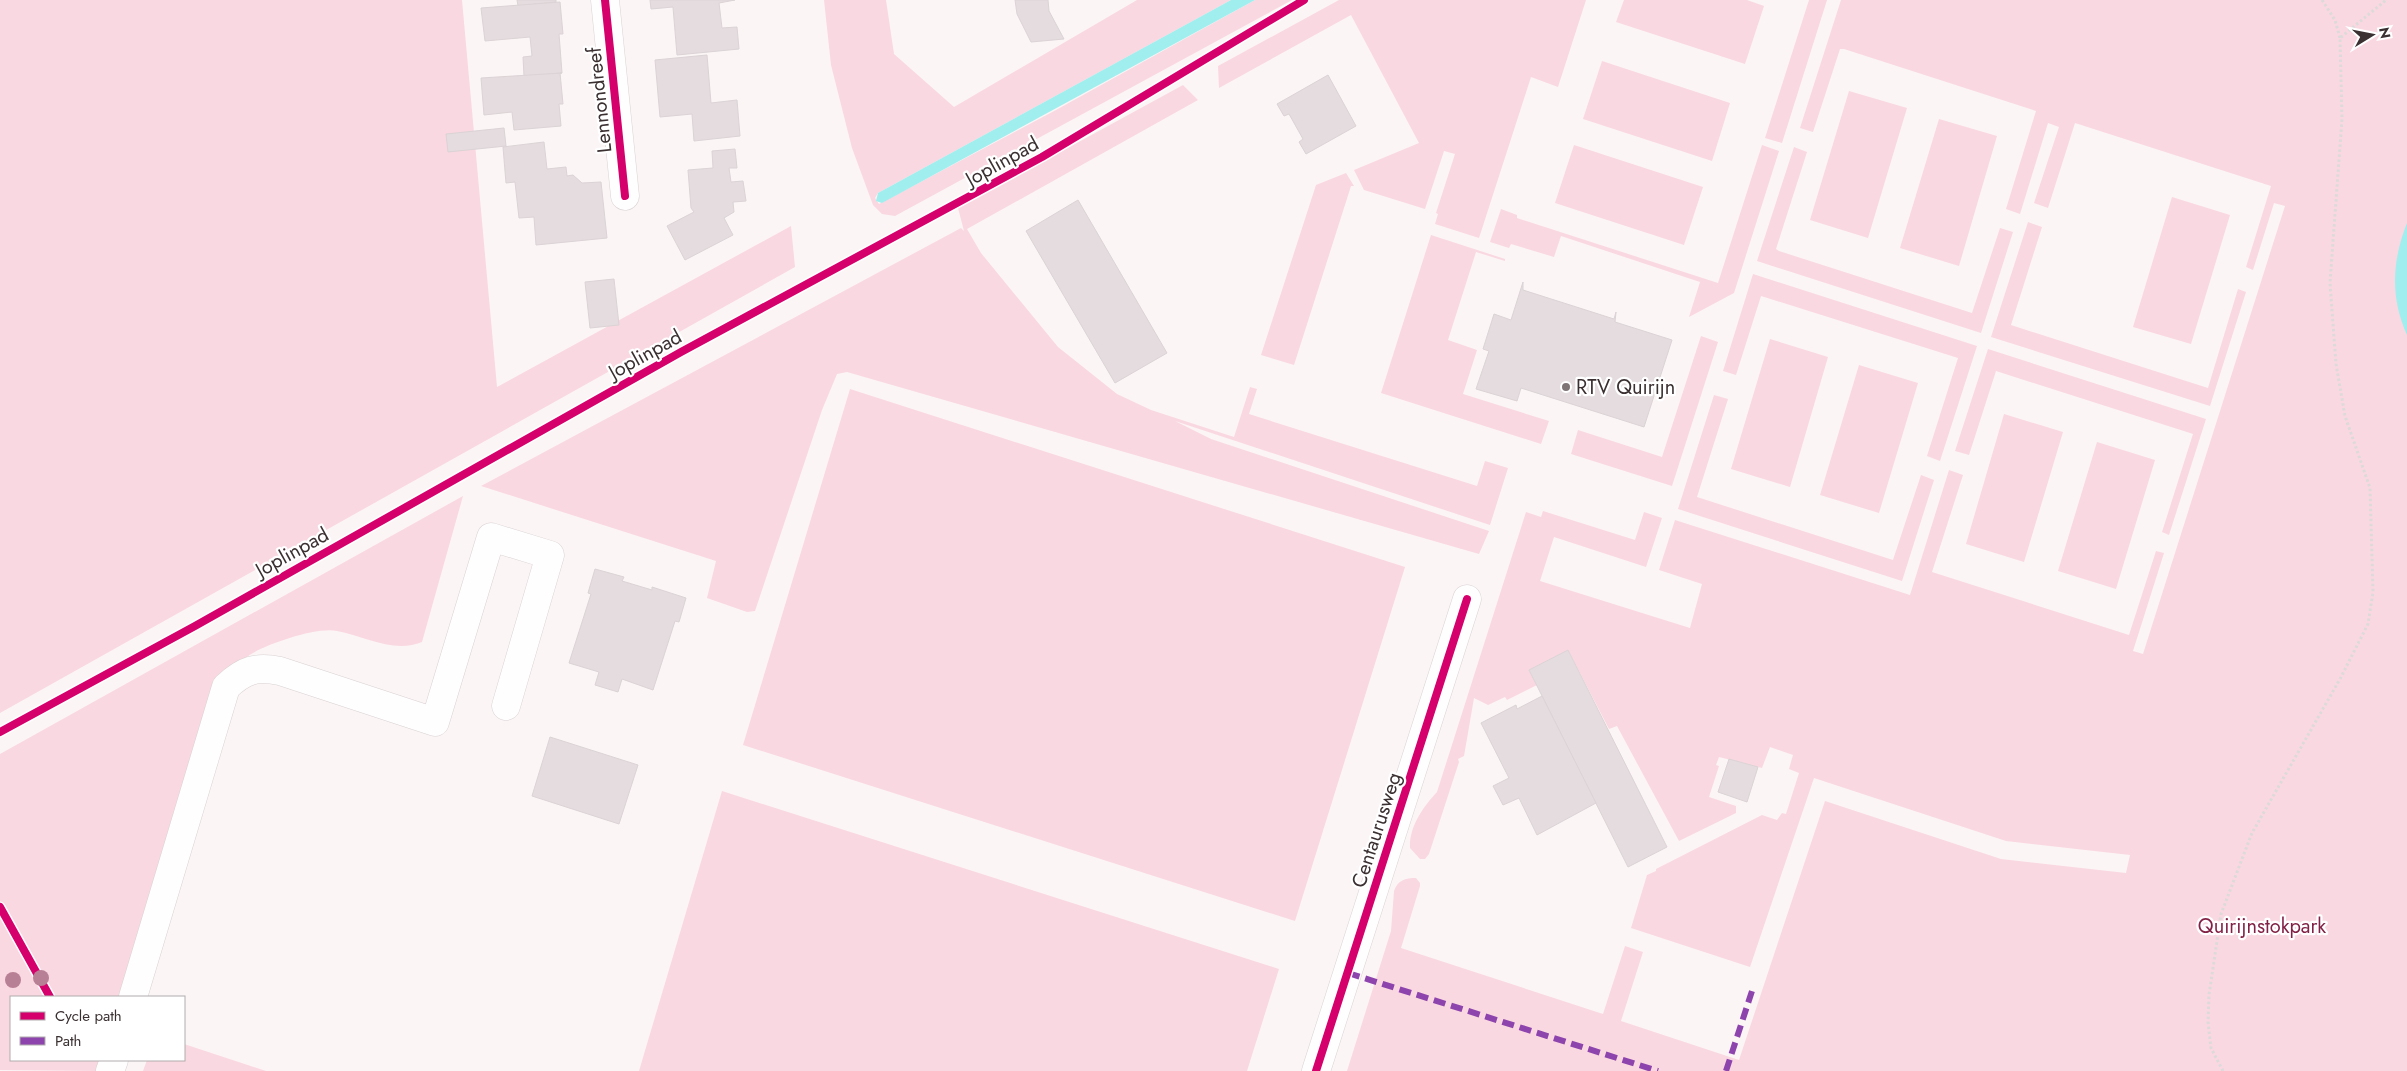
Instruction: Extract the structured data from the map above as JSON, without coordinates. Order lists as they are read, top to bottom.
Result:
{
  "streets": {
    "street": ["Lennondreef", "Centaurusweg"],
    "cycle path": ["Joplinpad"]
  },
  "parks": ["Quirijnstokpark"],
  "places": ["RTV Quirijn"],
  "legend": ["Cycle path", "Path"],
  "north": "right"
}
